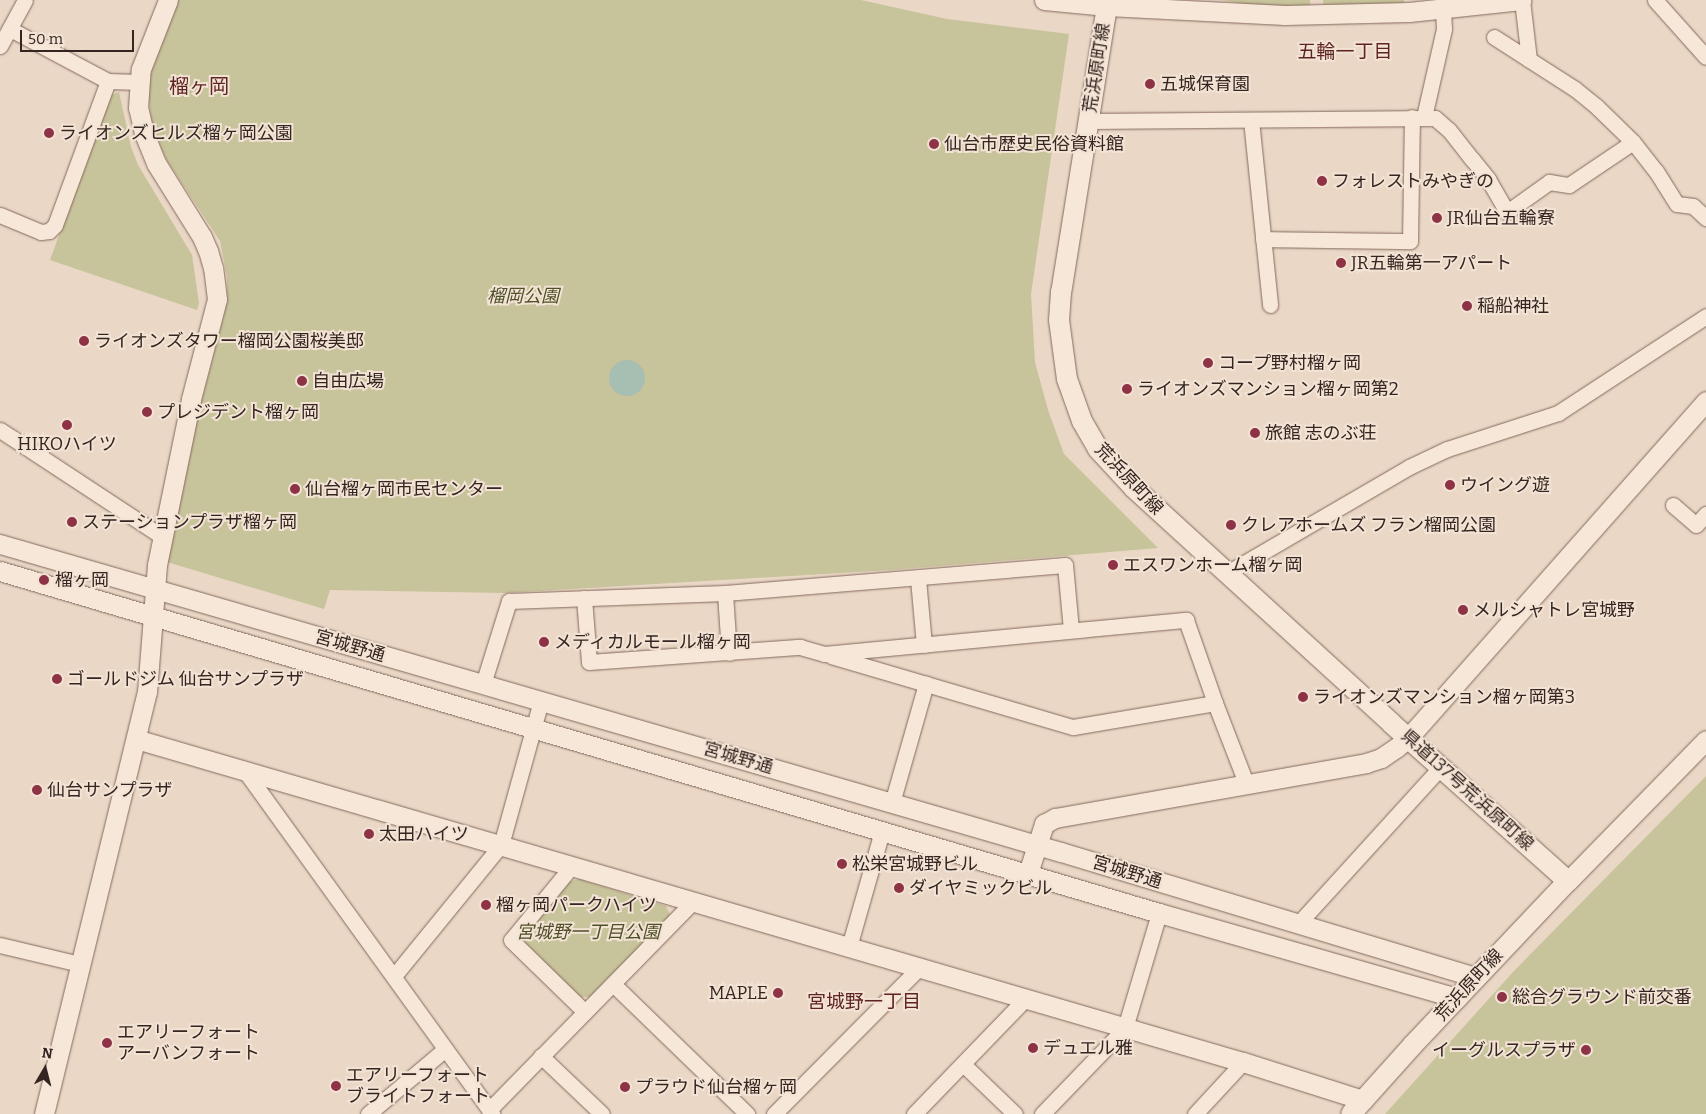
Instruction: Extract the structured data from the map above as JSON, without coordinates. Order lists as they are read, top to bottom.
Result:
{
  "streets": {
    "main road": ["荒浜原町線", "県道137号荒浜原町線"],
    "street": ["宮城野通"]
  },
  "crossings": [
    ["荒浜原町線", "宮城野通"],
    ["荒浜原町線", "県道137号荒浜原町線"]
  ],
  "districts": ["五輪一丁目", "榴ヶ岡", "宮城野一丁目"],
  "parks": ["榴岡公園", "宮城野一丁目公園"],
  "places": [
    "五城保育園",
    "ライオンズヒルズ榴ヶ岡公園",
    "仙台市歴史民俗資料館",
    "フォレストみやぎの",
    "JR仙台五輪寮",
    "JR五輪第一アパート",
    "稲船神社",
    "ライオンズタワー榴岡公園桜美邸",
    "コープ野村榴ヶ岡",
    "自由広場",
    "ライオンズマンション榴ヶ岡第2",
    "プレジデント榴ヶ岡",
    "HIKOハイツ",
    "旅館 志のぶ荘",
    "ウイング遊",
    "仙台榴ヶ岡市民センター",
    "ステーションプラザ榴ヶ岡",
    "クレアホームズ フラン榴岡公園",
    "エスワンホーム榴ヶ岡",
    "榴ヶ岡",
    "メルシャトレ宮城野",
    "メディカルモール榴ヶ岡",
    "ゴールドジム 仙台サンプラザ",
    "ライオンズマンション榴ヶ岡第3",
    "仙台サンプラザ",
    "太田ハイツ",
    "松栄宮城野ビル",
    "ダイヤミックビル",
    "榴ヶ岡パークハイツ",
    "MAPLE",
    "総合グラウンド前交番",
    "エアリーフォート アーバンフォート",
    "デュエル雅",
    "イーグルスプラザ",
    "エアリーフォート ブライトフォート",
    "プラウド仙台榴ヶ岡"
  ],
  "scale_bar": "50 m",
  "north": "top"
}
